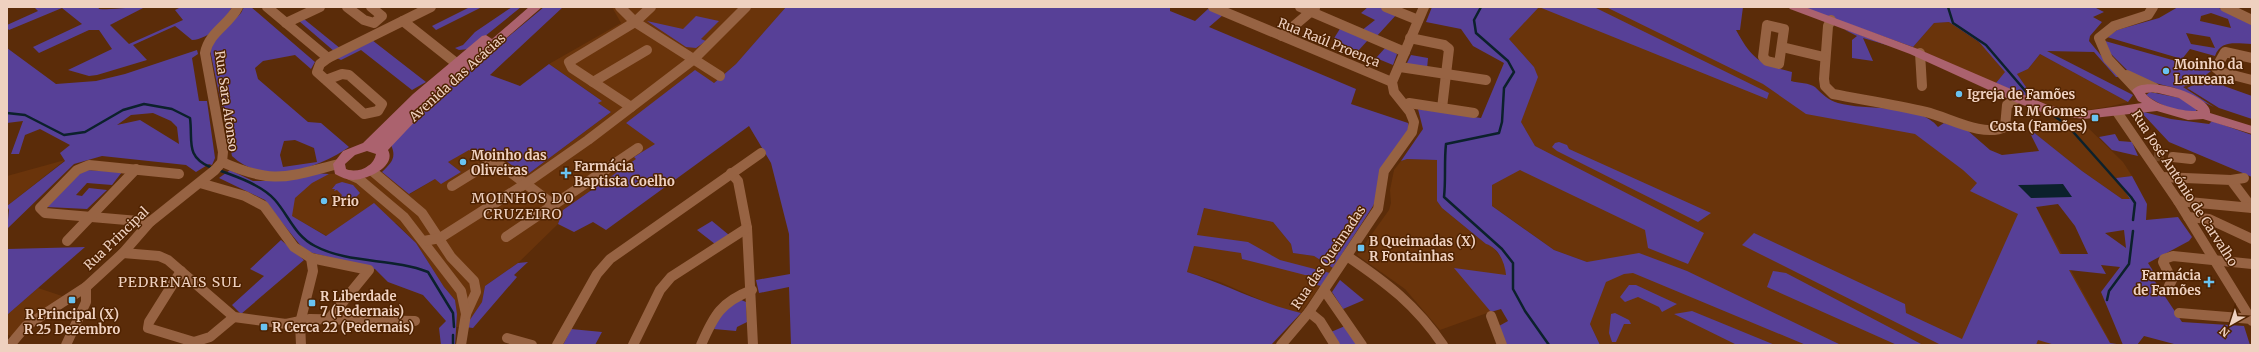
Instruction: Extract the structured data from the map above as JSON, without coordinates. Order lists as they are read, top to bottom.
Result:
{
  "streets": {
    "main road": ["Avenida das Acácias"],
    "street": [
      "Rua Raúl Proença",
      "Rua Sara Afonso",
      "Rua José António de Carvalho",
      "Rua Principal",
      "Rua das Queimadas"
    ]
  },
  "crossings": [
    ["Rua Raúl Proença", "Rua das Queimadas"],
    ["Avenida das Acácias", "Rua Sara Afonso"],
    ["Rua Sara Afonso", "Rua Principal"]
  ],
  "districts": ["MOINHOS DO CRUZEIRO", "PEDRENAIS SUL"],
  "places": {
    "other": [
      "Moinho da Laureana",
      "Igreja de Famões",
      "Moinho das Oliveiras",
      "Prio"
    ],
    "transit": [
      "R M Gomes Costa (Famões)",
      "B Queimadas (X) R Fontainhas",
      "R Principal (X) R 25 Dezembro",
      "R Liberdade 7 (Pedernais)",
      "R Cerca 22 (Pedernais)"
    ],
    "health": ["Farmácia Baptista Coelho", "Farmácia de Famões"]
  },
  "north": "bottom left"
}
